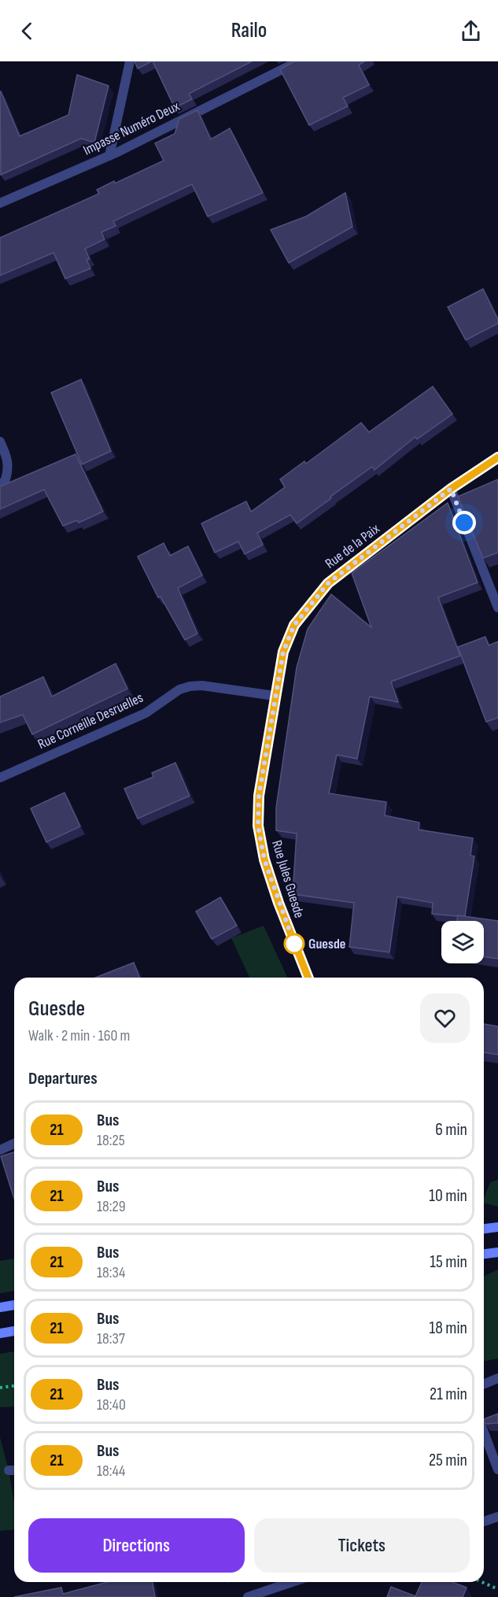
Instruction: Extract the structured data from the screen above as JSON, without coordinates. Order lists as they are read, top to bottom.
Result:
{
  "streets": {
    "street": [
      "Impasse Numéro Deux",
      "Rue de la Paix",
      "Rue Corneille Desruelles",
      "Rue Jules Guesde"
    ]
  },
  "crossings": [
    ["Rue de la Paix", "Rue Corneille Desruelles"],
    ["Rue de la Paix", "Rue Jules Guesde"],
    ["Rue Corneille Desruelles", "Rue Jules Guesde"]
  ],
  "places": ["Guesde"],
  "lines": ["bus line 21"],
  "page": {
    "header": "Railo",
    "heading": [
      ["Guesde", "Walk · 2 min · 160 m"],
      "Departures"
    ],
    "list": [
      {
        "mark": "21",
        "name": "Bus",
        "note": "18:25",
        "value": "6 min"
      },
      {
        "mark": "21",
        "name": "Bus",
        "note": "18:29",
        "value": "10 min"
      },
      {
        "mark": "21",
        "name": "Bus",
        "note": "18:34",
        "value": "15 min"
      },
      {
        "mark": "21",
        "name": "Bus",
        "note": "18:37",
        "value": "18 min"
      },
      {
        "mark": "21",
        "name": "Bus",
        "note": "18:40",
        "value": "21 min"
      },
      {
        "mark": "21",
        "name": "Bus",
        "note": "18:44",
        "value": "25 min"
      }
    ],
    "buttons": ["Directions", "Tickets"]
  }
}
